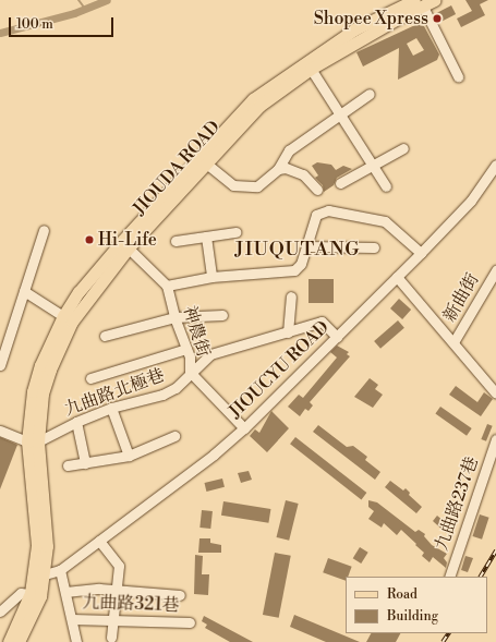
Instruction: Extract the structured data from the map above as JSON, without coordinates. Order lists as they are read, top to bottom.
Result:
{
  "streets": {
    "main road": ["JIOUDA ROAD"],
    "street": [
      "新曲街",
      "神農街",
      "JIOUCYU ROAD",
      "九曲路北極巷",
      "九曲路237巷",
      "九曲路321巷"
    ]
  },
  "crossings": [
    ["JIOUDA ROAD", "JIOUCYU ROAD"],
    ["JIOUDA ROAD", "九曲路北極巷"],
    ["神農街", "JIOUCYU ROAD"],
    ["神農街", "九曲路北極巷"],
    ["JIOUCYU ROAD", "九曲路北極巷"]
  ],
  "districts": ["JIUQUTANG"],
  "places": ["Shopee Xpress", "Hi-Life"],
  "legend": ["Road", "Building"],
  "scale_bar": "100 m"
}
